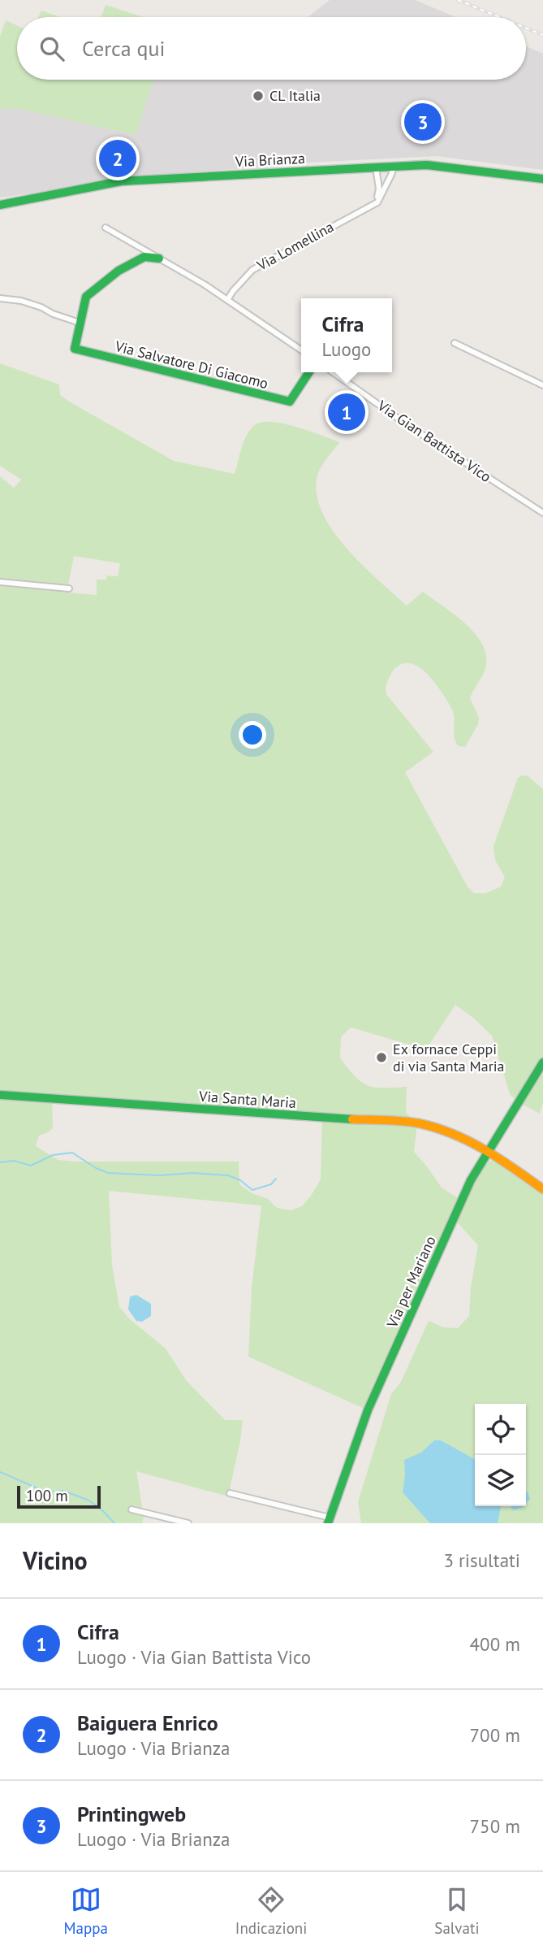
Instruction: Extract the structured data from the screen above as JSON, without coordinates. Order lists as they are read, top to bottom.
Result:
{
  "streets": {
    "street": [
      "Via Brianza",
      "Via Lomellina",
      "Via Salvatore Di Giacomo",
      "Via Gian Battista Vico",
      "Via Santa Maria",
      "Via per Mariano"
    ]
  },
  "crossings": [
    ["Via Santa Maria", "Via per Mariano"]
  ],
  "places": ["CL Italia", "Ex fornace Ceppi di via Santa Maria"],
  "scale_bar": "100 m",
  "page": {
    "search": "Cerca qui",
    "pins": ["3", "2", "1"],
    "popup": ["Cifra", "Luogo"],
    "scale": "100 m",
    "heading": ["Vicino", "3 risultati"],
    "list": [
      {
        "mark": "1",
        "name": "Cifra",
        "note": "Luogo · Via Gian Battista Vico",
        "value": "400 m"
      },
      {
        "mark": "2",
        "name": "Baiguera Enrico",
        "note": "Luogo · Via Brianza",
        "value": "700 m"
      },
      {
        "mark": "3",
        "name": "Printingweb",
        "note": "Luogo · Via Brianza",
        "value": "750 m"
      }
    ],
    "nav": ["Mappa", "Indicazioni", "Salvati"]
  }
}
